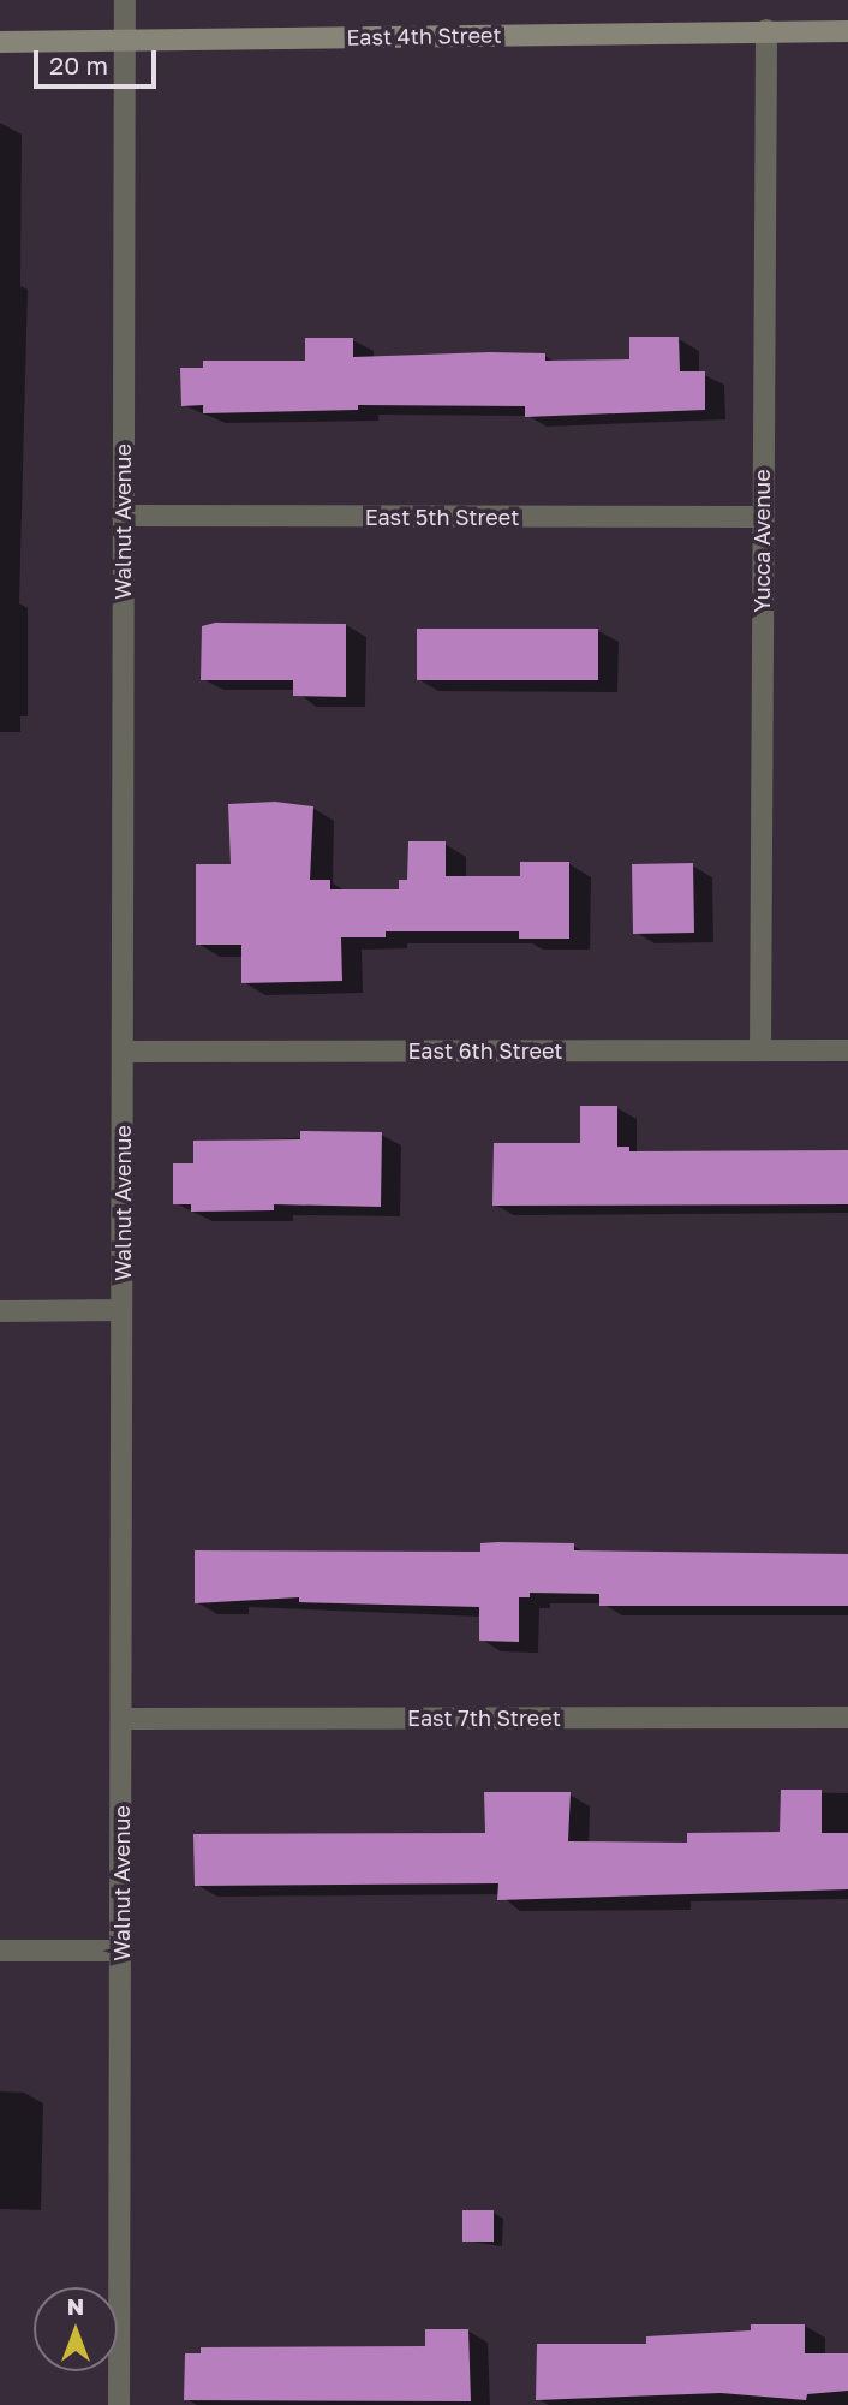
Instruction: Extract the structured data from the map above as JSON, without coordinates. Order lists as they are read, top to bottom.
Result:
{
  "streets": {
    "street": [
      "East 4th Street",
      "East 5th Street",
      "Walnut Avenue",
      "Yucca Avenue",
      "East 6th Street",
      "East 7th Street"
    ]
  },
  "crossings": [
    ["East 4th Street", "Walnut Avenue"],
    ["East 4th Street", "Yucca Avenue"],
    ["East 5th Street", "Walnut Avenue"],
    ["East 5th Street", "Yucca Avenue"],
    ["Walnut Avenue", "East 6th Street"],
    ["Walnut Avenue", "East 7th Street"],
    ["Yucca Avenue", "East 6th Street"]
  ],
  "scale_bar": "20 m",
  "north": "top"
}
